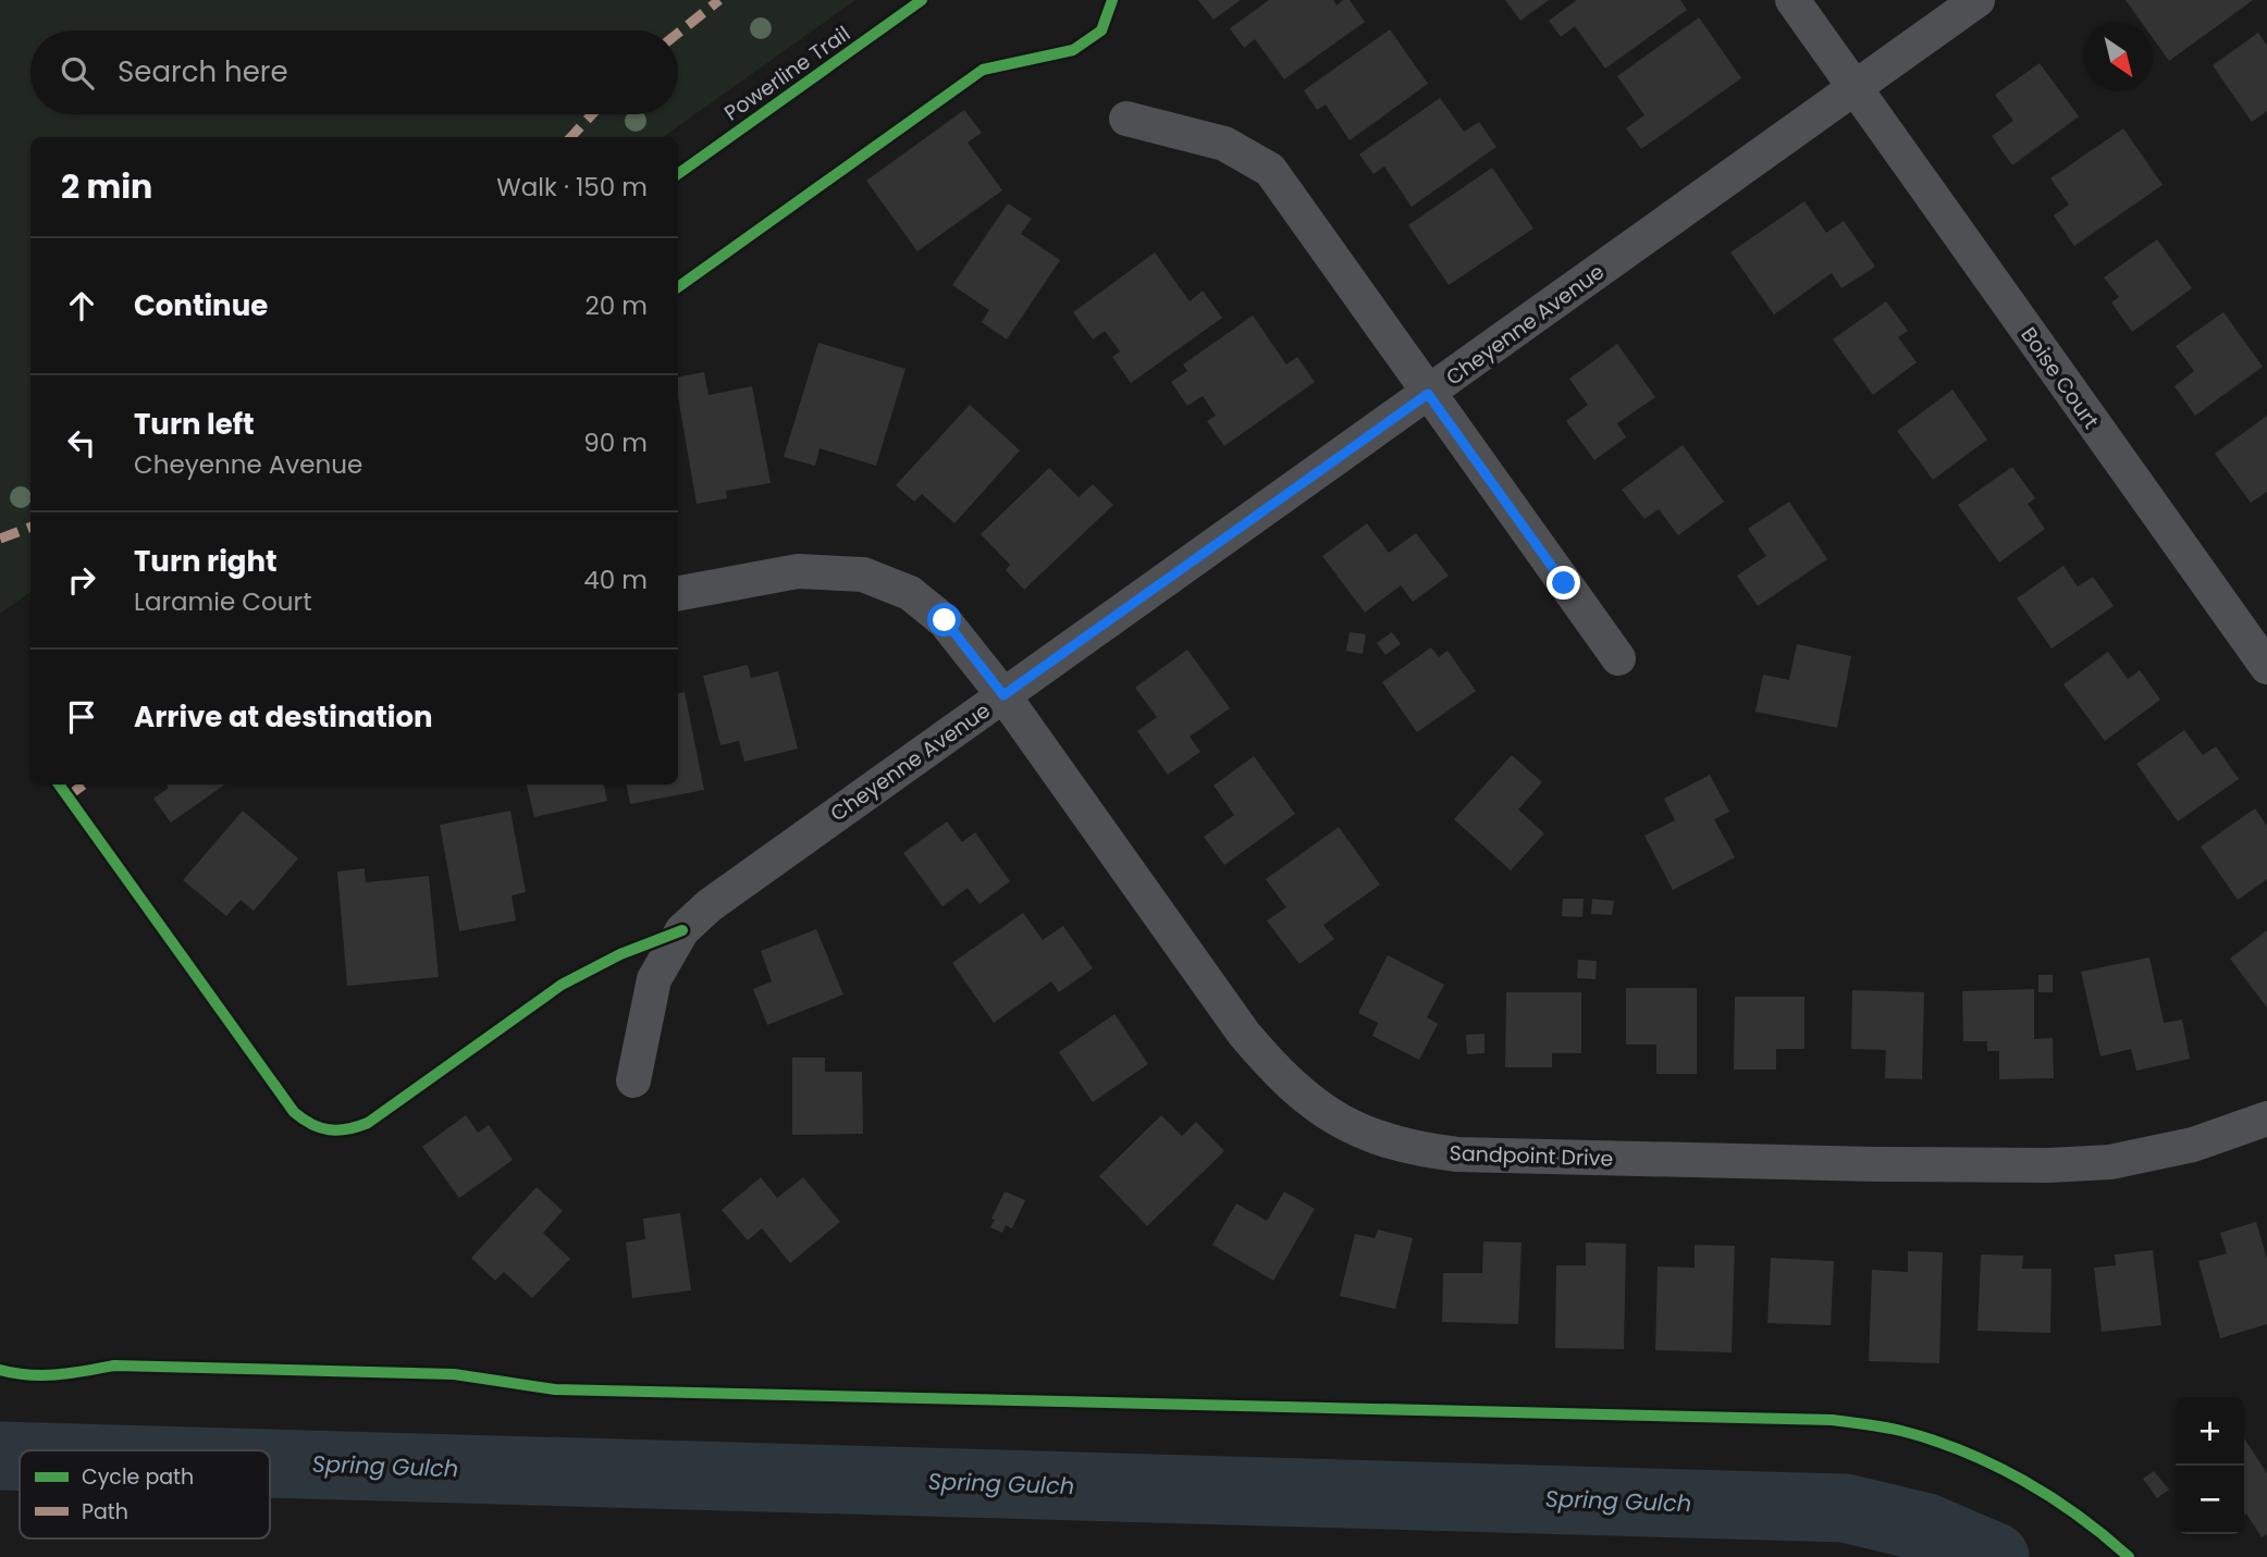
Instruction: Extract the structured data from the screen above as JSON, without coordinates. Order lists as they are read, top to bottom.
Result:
{
  "streets": {
    "street": ["Cheyenne Avenue", "Boise Court", "Sandpoint Drive"],
    "cycle path": ["Powerline Trail"]
  },
  "crossings": [
    ["Cheyenne Avenue", "Boise Court"],
    ["Cheyenne Avenue", "Sandpoint Drive"]
  ],
  "water": ["Spring Gulch"],
  "legend": ["Cycle path", "Path"],
  "north": "bottom right",
  "page": {
    "search": "Search here",
    "heading": ["2 min", "Walk · 150 m"],
    "list": [
      ["Continue", "20 m"],
      ["Turn left", "Cheyenne Avenue", "90 m"],
      ["Turn right", "Laramie Court", "40 m"],
      "Arrive at destination"
    ],
    "map_buttons": ["+", "−"]
  }
}
